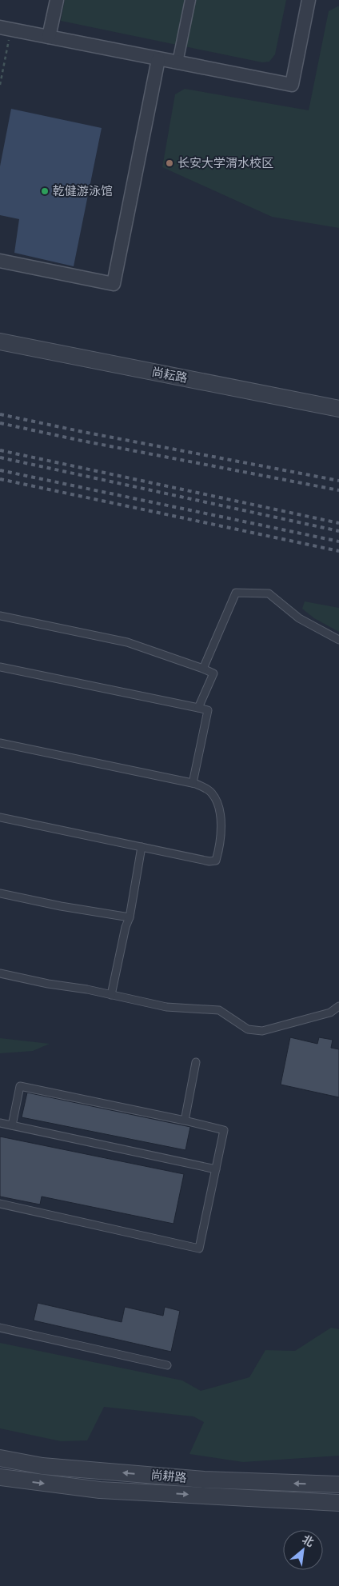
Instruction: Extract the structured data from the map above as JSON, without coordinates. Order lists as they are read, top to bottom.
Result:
{
  "streets": {
    "street": ["尚耘路", "尚耕路"]
  },
  "places": ["长安大学渭水校区", "乾健游泳馆"],
  "north": "top right"
}
